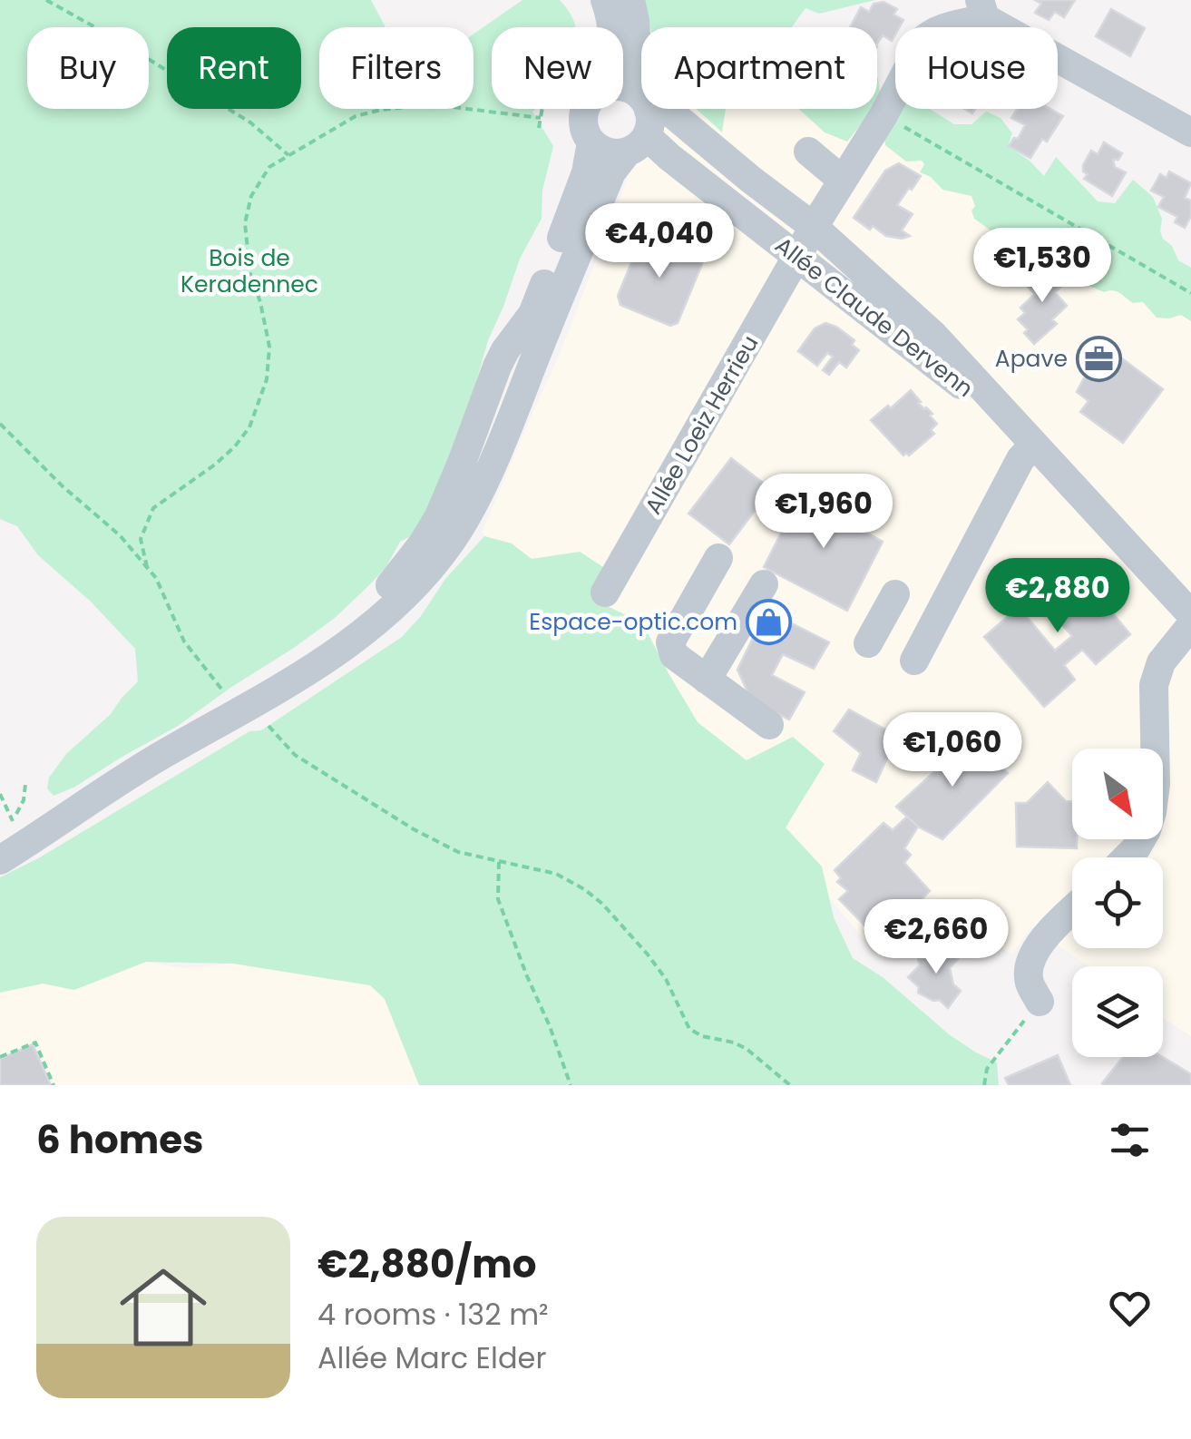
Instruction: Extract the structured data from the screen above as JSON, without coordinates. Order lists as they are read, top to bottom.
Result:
{
  "streets": {
    "street": ["Allée Claude Dervenn", "Allée Loeiz Herrieu"]
  },
  "crossings": [
    ["Allée Claude Dervenn", "Allée Loeiz Herrieu"]
  ],
  "parks": ["Bois de Keradennec"],
  "places": {
    "office": ["Apave"],
    "shop": ["Espace-optic.com"]
  },
  "north": "bottom right",
  "page": {
    "chip": [
      "Buy",
      "Rent",
      "Filters",
      "New",
      "Apartment",
      "House"
    ],
    "price": [
      "€4,040",
      "€1,530",
      "€1,960",
      "€2,880",
      "€1,060",
      "€2,660"
    ],
    "heading": "6 homes",
    "list": [
      {
        "name": "€2,880/mo",
        "note": "4 rooms · 132 m² · Allée Marc Elder"
      }
    ]
  }
}
